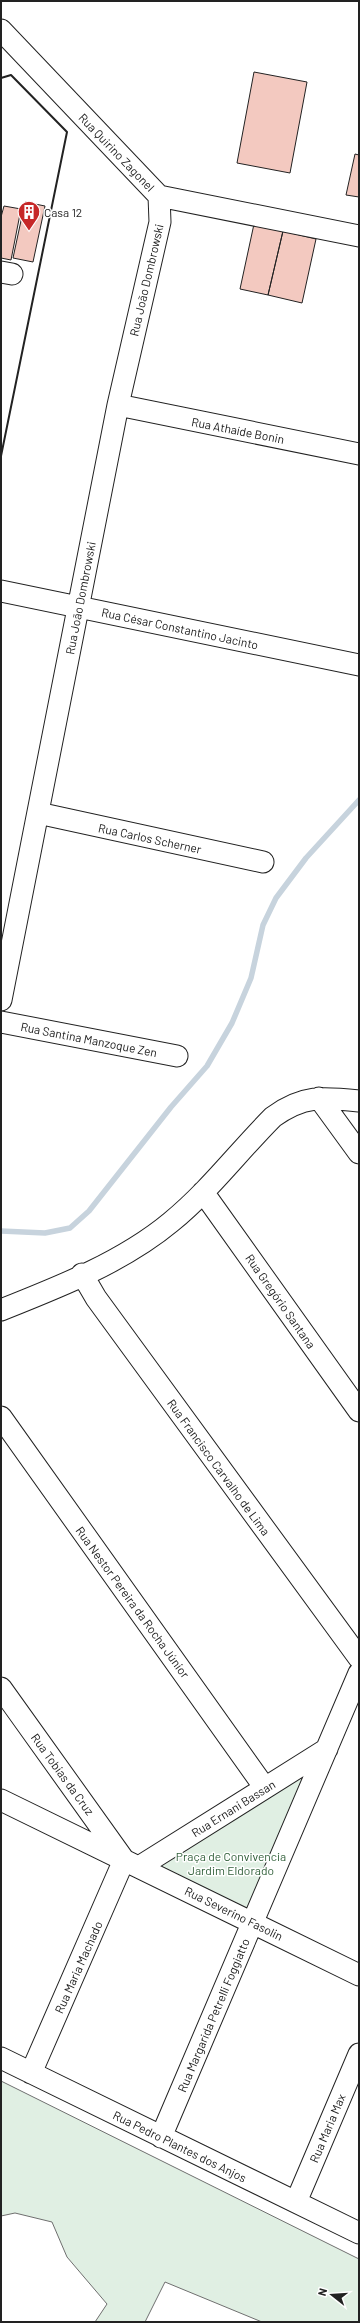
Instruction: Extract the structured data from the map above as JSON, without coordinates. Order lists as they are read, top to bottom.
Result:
{
  "streets": {
    "street": [
      "Rua Quirino Zagonel",
      "Rua João Dombrowski",
      "Rua Athaíde Bonin",
      "Rua César Constantino Jacinto",
      "Rua Carlos Scherner",
      "Rua Santina Manzoque Zen",
      "Rua Gregório Santana",
      "Rua Francisco Carvalho de Lima",
      "Rua Nestor Pereira da Rocha Júnior",
      "Rua Tobias da Cruz",
      "Rua Ernani Bassan",
      "Rua Severino Fasolin",
      "Rua Maria Machado",
      "Rua Margarida Petrelli Foggiatto",
      "Rua Maria Max",
      "Rua Pedro Plantes dos Anjos"
    ]
  },
  "crossings": [
    ["Rua Quirino Zagonel", "Rua João Dombrowski"],
    ["Rua João Dombrowski", "Rua Athaíde Bonin"],
    ["Rua João Dombrowski", "Rua César Constantino Jacinto"],
    ["Rua João Dombrowski", "Rua Carlos Scherner"],
    ["Rua Nestor Pereira da Rocha Júnior", "Rua Ernani Bassan"],
    ["Rua Tobias da Cruz", "Rua Ernani Bassan"],
    ["Rua Tobias da Cruz", "Rua Severino Fasolin"],
    ["Rua Tobias da Cruz", "Rua Maria Machado"],
    ["Rua Ernani Bassan", "Rua Severino Fasolin"],
    ["Rua Ernani Bassan", "Rua Maria Machado"],
    ["Rua Ernani Bassan", "Rua Margarida Petrelli Foggiatto"],
    ["Rua Severino Fasolin", "Rua Maria Machado"],
    ["Rua Severino Fasolin", "Rua Margarida Petrelli Foggiatto"],
    ["Rua Maria Machado", "Rua Pedro Plantes dos Anjos"],
    ["Rua Margarida Petrelli Foggiatto", "Rua Pedro Plantes dos Anjos"],
    ["Rua Maria Max", "Rua Pedro Plantes dos Anjos"]
  ],
  "parks": ["Praça de Convivencia Jardim Eldorado"],
  "places": {
    "building": ["Casa 12"]
  },
  "north": "left"
}
